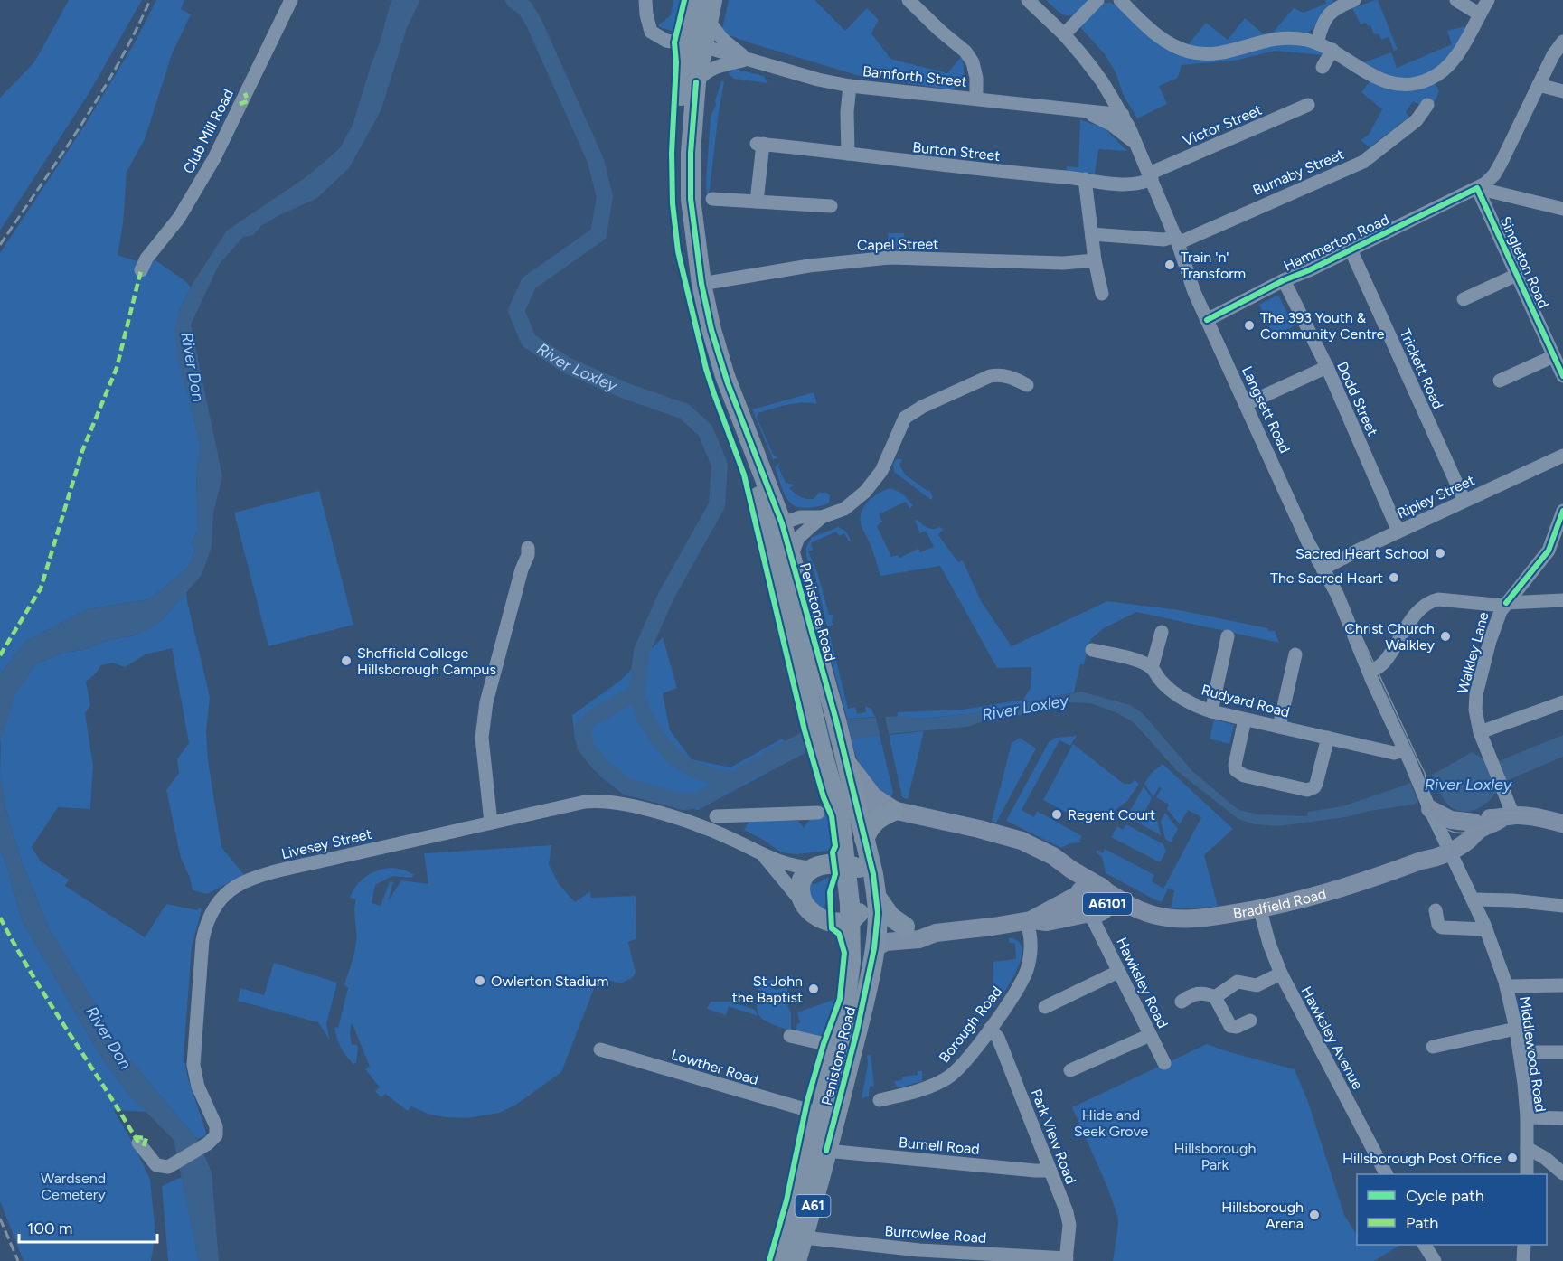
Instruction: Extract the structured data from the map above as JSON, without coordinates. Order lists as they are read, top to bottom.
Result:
{
  "streets": {
    "highway": ["Penistone Road", "A61"],
    "main road": ["Bradfield Road", "A6101"],
    "street": [
      "Bamforth Street",
      "Victor Street",
      "Club Mill Road",
      "Burton Street",
      "Burnaby Street",
      "Hammerton Road",
      "Capel Street",
      "Singleton Road",
      "Trickett Road",
      "Dodd Street",
      "Langsett Road",
      "Ripley Street",
      "Walkley Lane",
      "Rudyard Road",
      "Livesey Street",
      "Hawksley Road",
      "Borough Road",
      "Hawksley Avenue",
      "Middlewood Road",
      "Lowther Road",
      "Park View Road",
      "Burnell Road",
      "Burrowlee Road"
    ]
  },
  "crossings": [
    ["Bamforth Street", "Langsett Road"],
    ["Bamforth Street", "Penistone Road"],
    ["Victor Street", "Burton Street"],
    ["Victor Street", "Langsett Road"],
    ["Burton Street", "Langsett Road"],
    ["Burnaby Street", "Langsett Road"],
    ["Hammerton Road", "Singleton Road"],
    ["Hammerton Road", "Trickett Road"],
    ["Hammerton Road", "Dodd Street"],
    ["Hammerton Road", "Langsett Road"],
    ["Capel Street", "Penistone Road"],
    ["Trickett Road", "Ripley Street"],
    ["Dodd Street", "Ripley Street"],
    ["Langsett Road", "Ripley Street"],
    ["Langsett Road", "Rudyard Road"],
    ["Penistone Road", "Bradfield Road"],
    ["Penistone Road", "A6101"],
    ["Penistone Road", "Lowther Road"],
    ["Penistone Road", "Burnell Road"],
    ["Penistone Road", "Burrowlee Road"],
    ["Walkley Lane", "Bradfield Road"],
    ["Bradfield Road", "A6101"],
    ["Bradfield Road", "Hawksley Road"],
    ["Bradfield Road", "Hawksley Avenue"],
    ["Bradfield Road", "Middlewood Road"],
    ["A6101", "Hawksley Road"],
    ["A6101", "Borough Road"],
    ["Borough Road", "Park View Road"],
    ["Park View Road", "Burnell Road"],
    ["Park View Road", "Burrowlee Road"]
  ],
  "water": ["River Loxley", "River Don"],
  "parks": ["Hide and Seek Grove", "Hillsborough Park", "Wardsend Cemetery"],
  "places": [
    "Train 'n' Transform",
    "The 393 Youth & Community Centre",
    "Sacred Heart School",
    "The Sacred Heart",
    "Christ Church Walkley",
    "Sheffield College Hillsborough Campus",
    "Regent Court",
    "Owlerton Stadium",
    "St John the Baptist",
    "Hillsborough Post Office",
    "Hillsborough Arena"
  ],
  "legend": ["Cycle path", "Path"],
  "scale_bar": "100 m"
}
